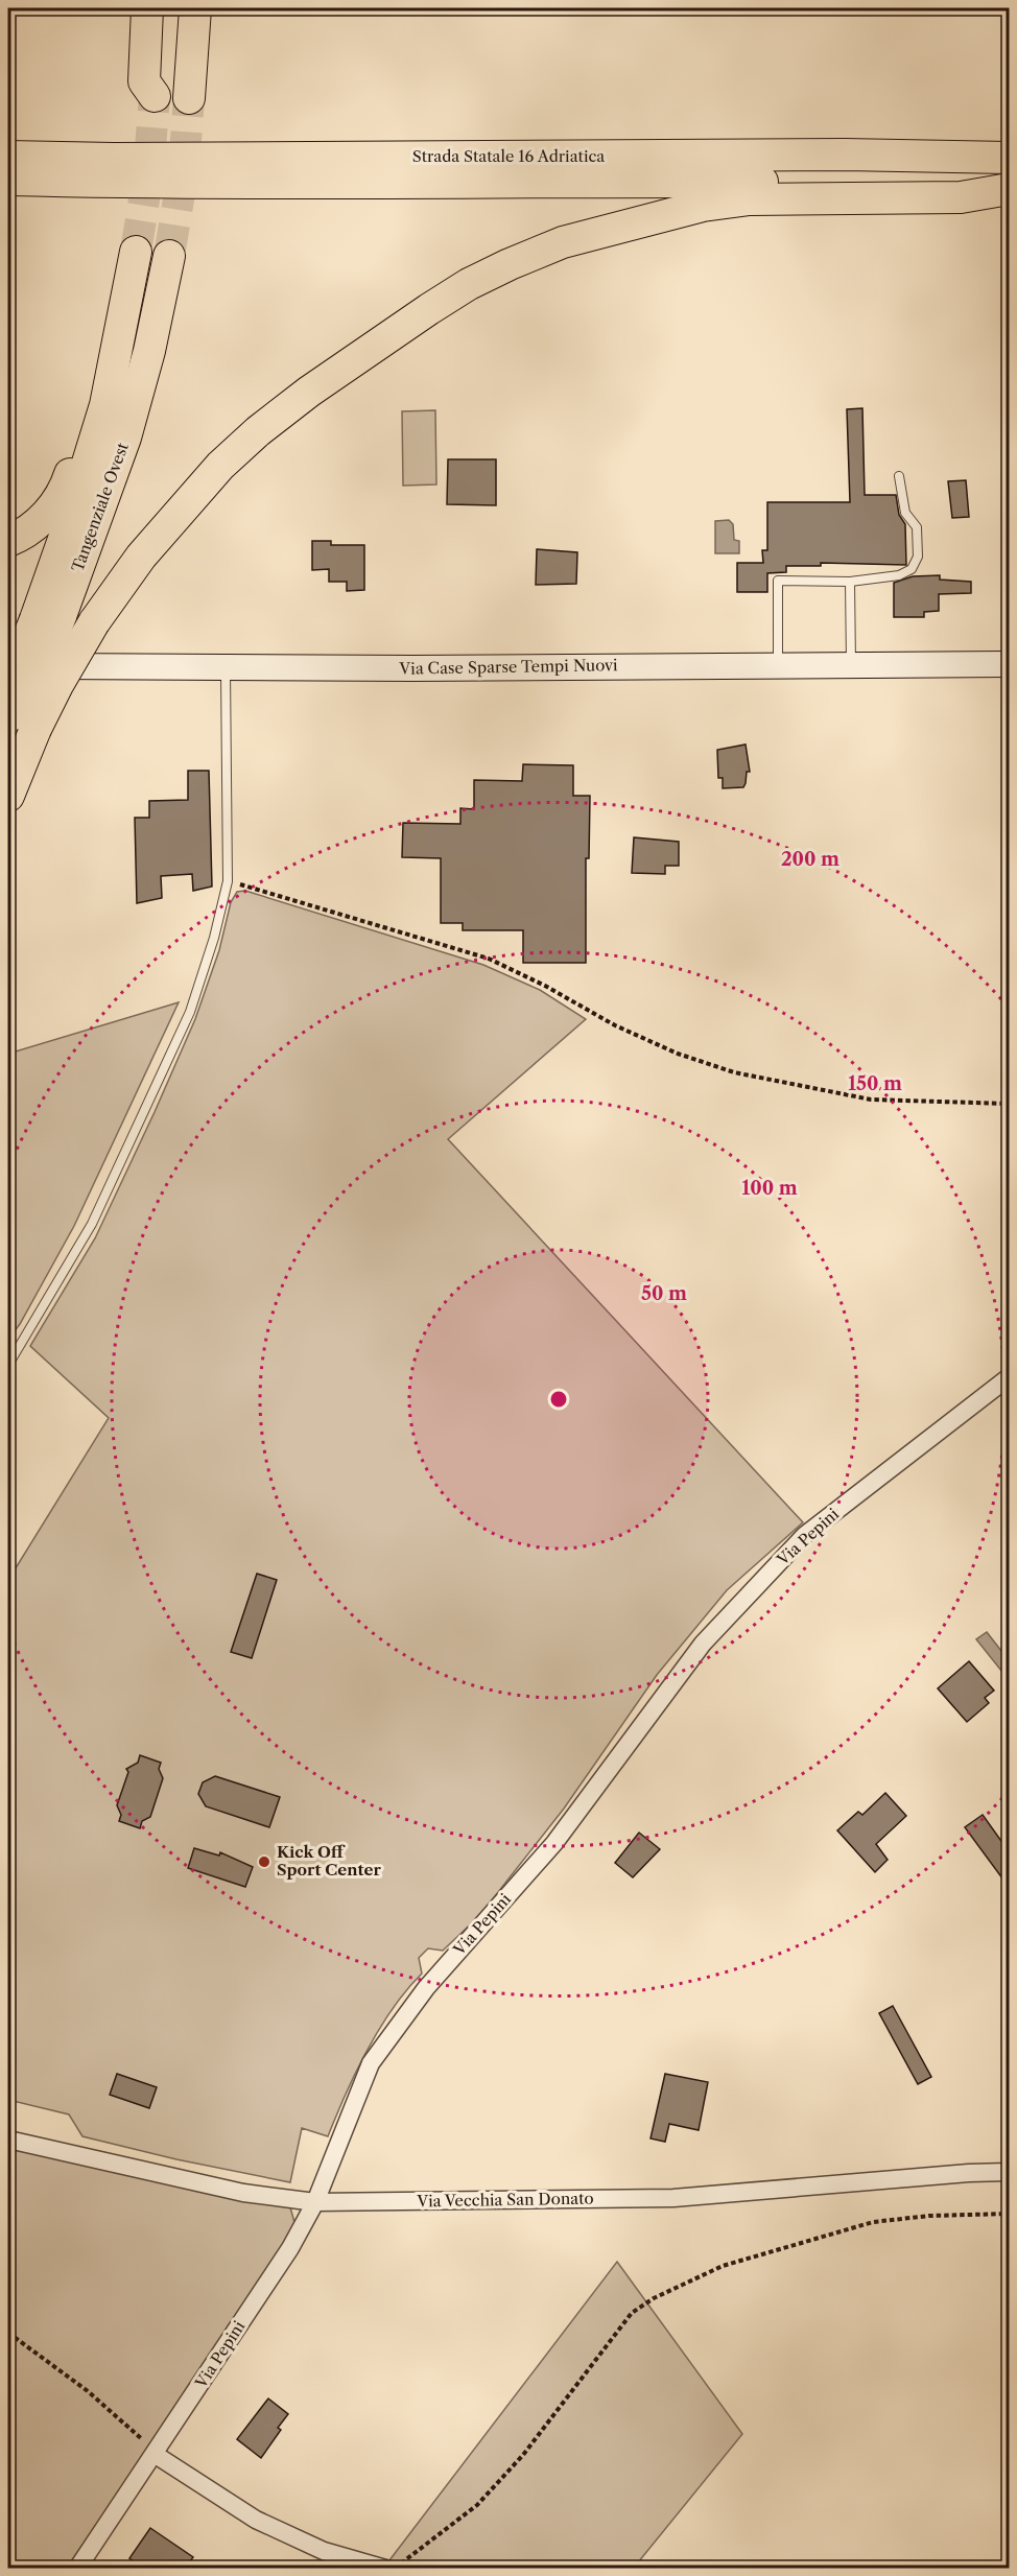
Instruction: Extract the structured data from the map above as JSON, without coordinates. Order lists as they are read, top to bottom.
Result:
{
  "streets": {
    "highway": ["Strada Statale 16 Adriatica", "Tangenziale Ovest"],
    "street": ["Via Case Sparse Tempi Nuovi", "Via Pepini", "Via Vecchia San Donato"]
  },
  "crossings": [
    ["Via Pepini", "Via Vecchia San Donato"]
  ],
  "places": ["Kick Off Sport Center"],
  "rings": [
    "200 m",
    "150 m",
    "100 m",
    "50 m"
  ]
}
